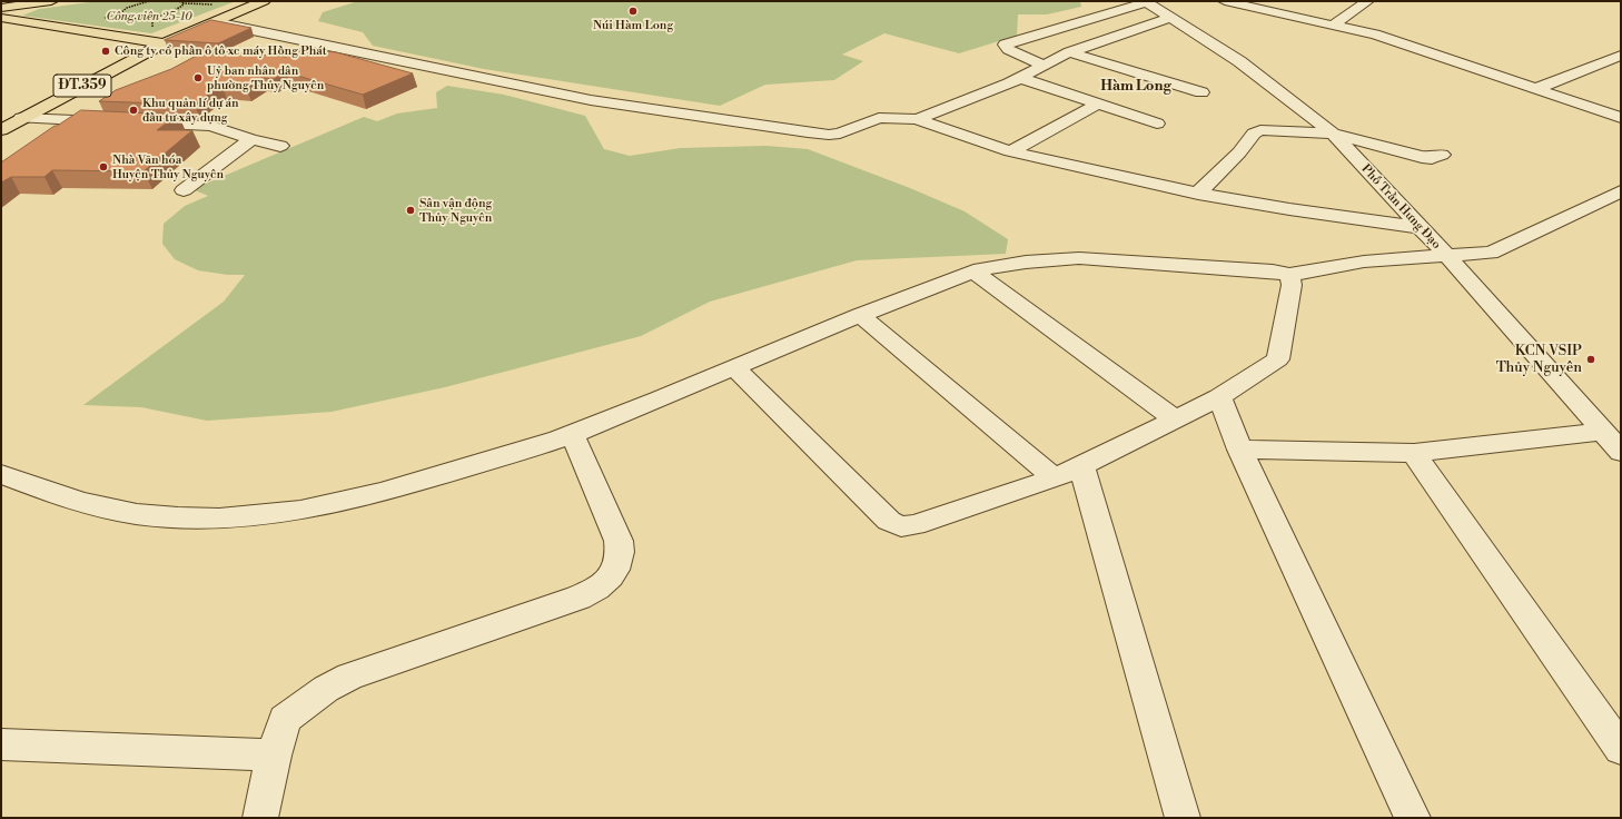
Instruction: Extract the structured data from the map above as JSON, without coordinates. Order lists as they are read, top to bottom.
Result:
{
  "streets": {
    "main road": ["ĐT.359"],
    "street": ["Phố Trần Hưng Đạo"]
  },
  "districts": ["Hàm Long"],
  "parks": ["Công viên 25-10"],
  "places": [
    "Núi Hàm Long",
    "Công ty cổ phần ô tô xe máy Hồng Phát",
    "Uỷ ban nhân dân phường Thủy Nguyên",
    "Khu quản lí dự án đầu tư xây dựng",
    "Nhà Văn hóa Huyện Thủy Nguyên",
    "Sân vận động Thủy Nguyên",
    "KCN VSIP Thủy Nguyên"
  ]
}
